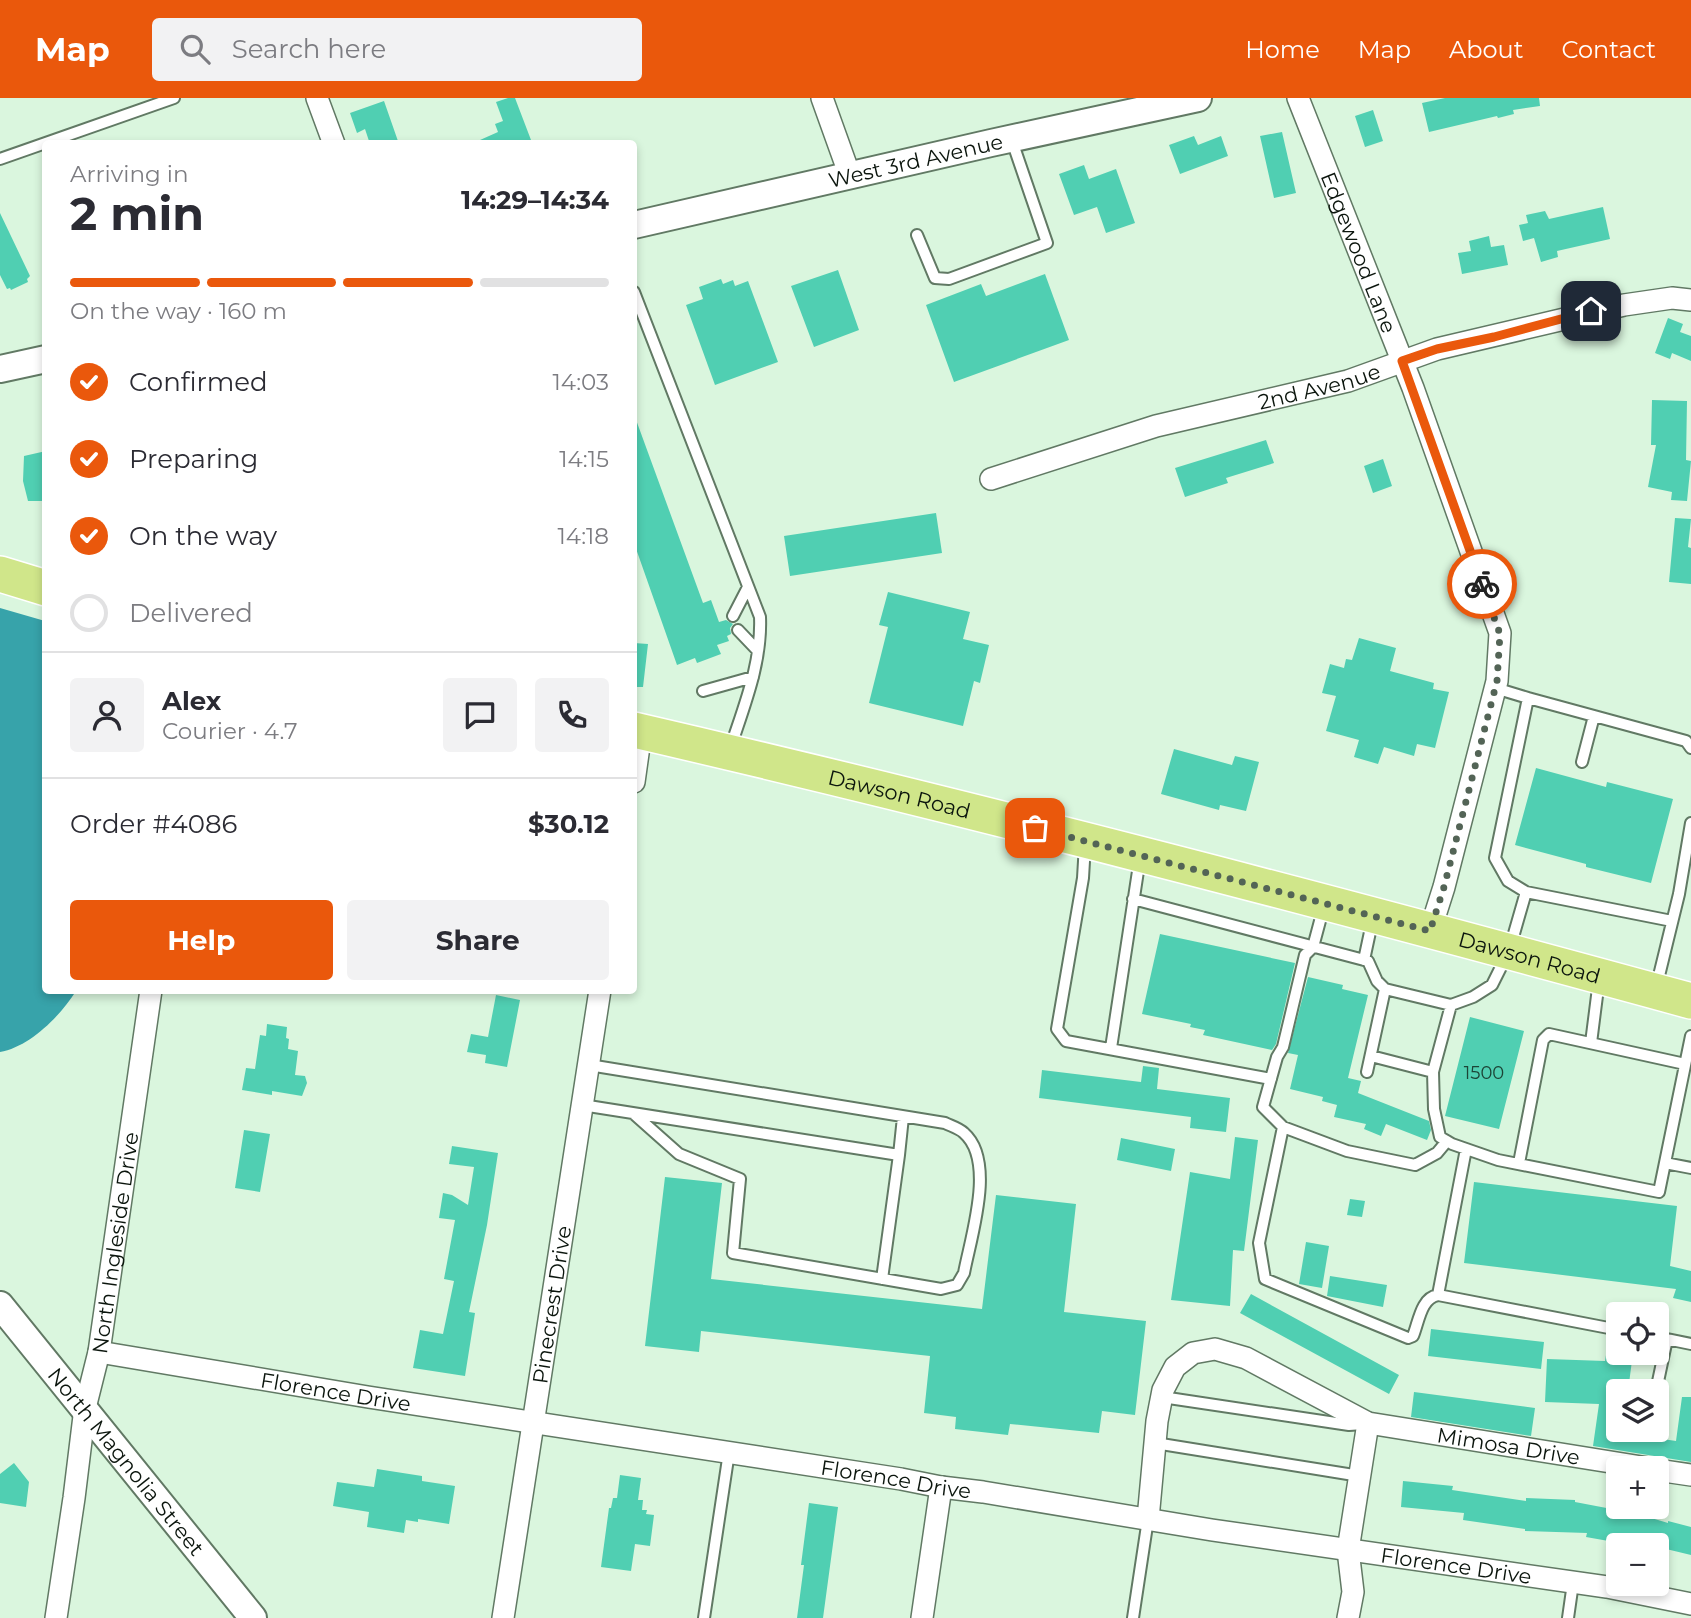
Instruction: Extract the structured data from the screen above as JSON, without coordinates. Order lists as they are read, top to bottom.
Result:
{
  "streets": {
    "main road": ["Dawson Road"],
    "street": [
      "West 3rd Avenue",
      "Edgewood Lane",
      "2nd Avenue",
      "North Ingleside Drive",
      "Pinecrest Drive",
      "Florence Drive",
      "Mimosa Drive",
      "North Magnolia Street"
    ]
  },
  "crossings": [
    ["Edgewood Lane", "2nd Avenue"],
    ["Edgewood Lane", "Dawson Road"],
    ["North Ingleside Drive", "Florence Drive"],
    ["North Ingleside Drive", "North Magnolia Street"],
    ["Pinecrest Drive", "Florence Drive"],
    ["Florence Drive", "Mimosa Drive"]
  ],
  "house_numbers": ["1500"],
  "page": {
    "header": "Map",
    "search": "Search here",
    "nav": [
      "Home",
      "Map",
      "About",
      "Contact"
    ],
    "heading": ["2 min", "Arriving in", "14:29–14:34"],
    "panel": [
      "Alex",
      "Courier · 4.7",
      "Order #4086",
      "$30.12"
    ],
    "bar": "On the way · 160 m",
    "list": [
      ["Confirmed", "14:03"],
      ["Preparing", "14:15"],
      ["On the way", "14:18"],
      "Delivered"
    ],
    "buttons": ["Help", "Share"],
    "map_buttons": ["+", "−"]
  }
}
